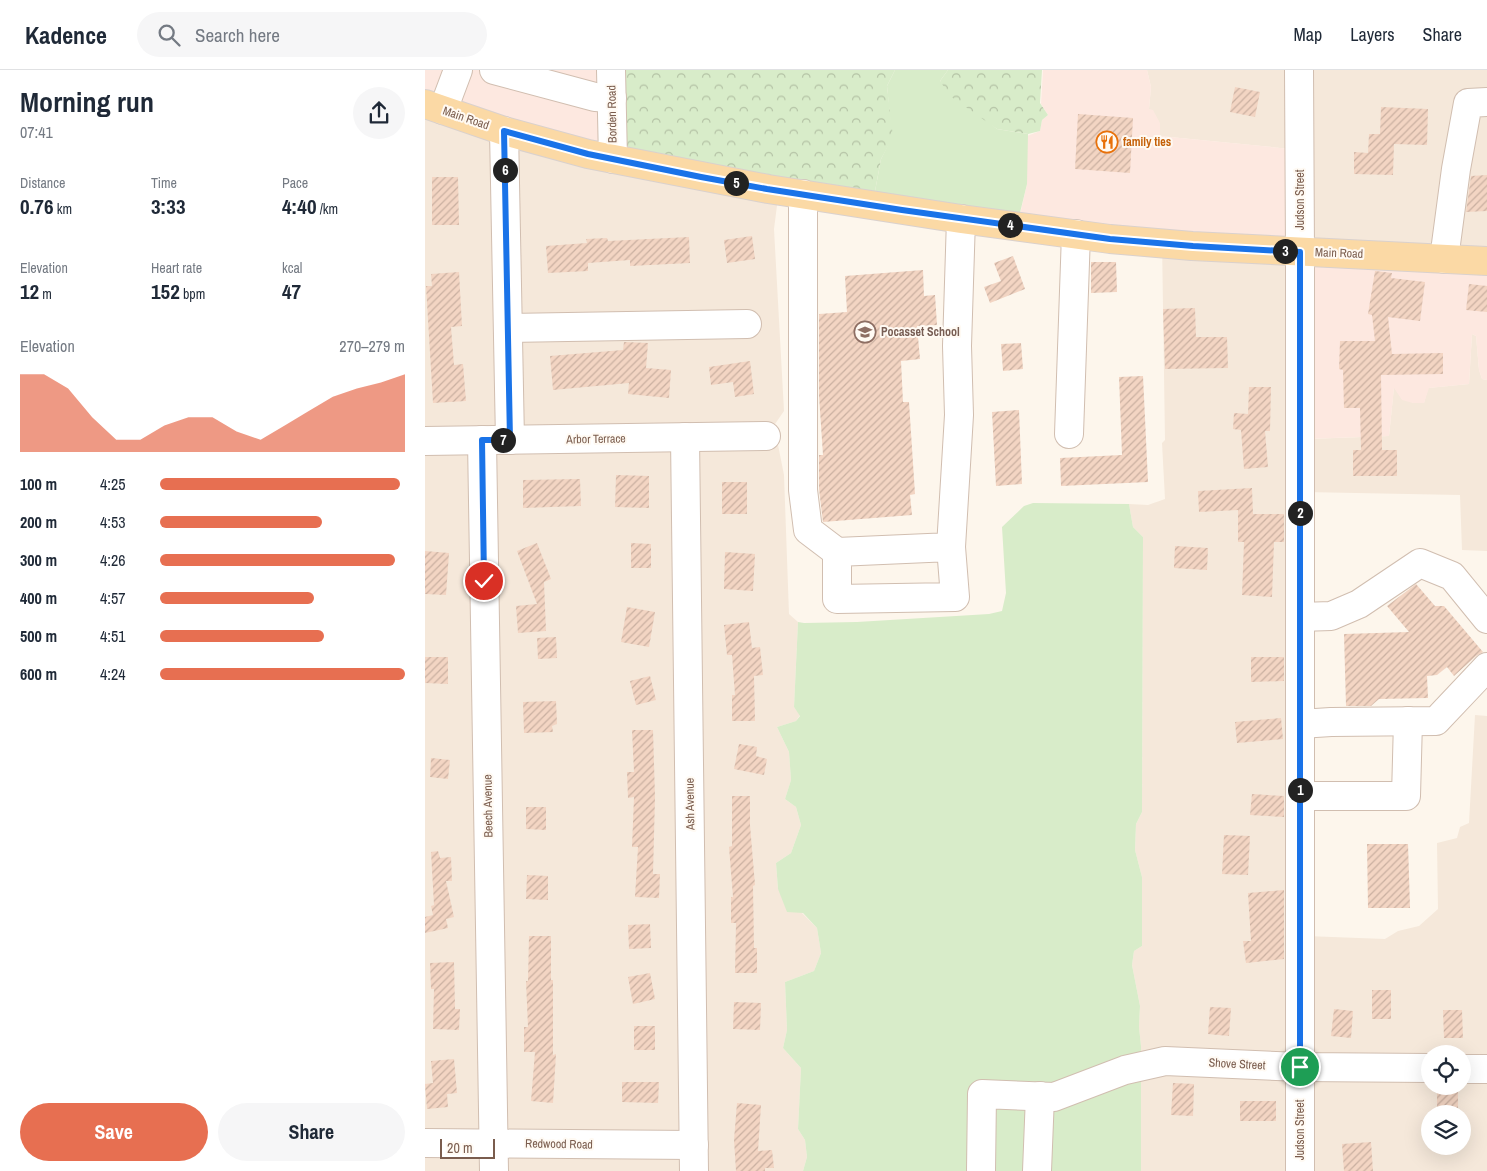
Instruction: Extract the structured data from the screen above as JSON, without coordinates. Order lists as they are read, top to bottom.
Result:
{
  "streets": {
    "main road": ["Main Road"],
    "street": [
      "Borden Road",
      "Judson Street",
      "Arbor Terrace",
      "Ash Avenue",
      "Beech Avenue",
      "Shove Street",
      "Redwood Road"
    ]
  },
  "crossings": [
    ["Borden Road", "Main Road"],
    ["Main Road", "Judson Street"],
    ["Judson Street", "Shove Street"],
    ["Arbor Terrace", "Ash Avenue"],
    ["Arbor Terrace", "Beech Avenue"],
    ["Ash Avenue", "Redwood Road"],
    ["Beech Avenue", "Redwood Road"]
  ],
  "places": {
    "restaurant": ["family ties"],
    "school or university": ["Pocasset School"]
  },
  "scale_bar": "20 m",
  "page": {
    "header": "Kadence",
    "search": "Search here",
    "nav": ["Map", "Layers", "Share"],
    "heading": ["Morning run", "07:41"],
    "stats": [
      ["Distance", "0.76 km"],
      ["Time", "3:33"],
      ["Pace", "4:40 /km"],
      ["Elevation", "12 m"],
      ["Heart rate", "152 bpm"],
      ["kcal", "47"]
    ],
    "pins": [
      "6",
      "5",
      "4",
      "3",
      "7",
      "2",
      "1"
    ],
    "chart": ["Elevation", "270–279 m"],
    "list": [
      {
        "name": "100 m",
        "note": "4:25"
      },
      {
        "name": "200 m",
        "note": "4:53"
      },
      {
        "name": "300 m",
        "note": "4:26"
      },
      {
        "name": "400 m",
        "note": "4:57"
      },
      {
        "name": "500 m",
        "note": "4:51"
      },
      {
        "name": "600 m",
        "note": "4:24"
      }
    ],
    "buttons": ["Save", "Share"],
    "scale": "20 m"
  }
}
